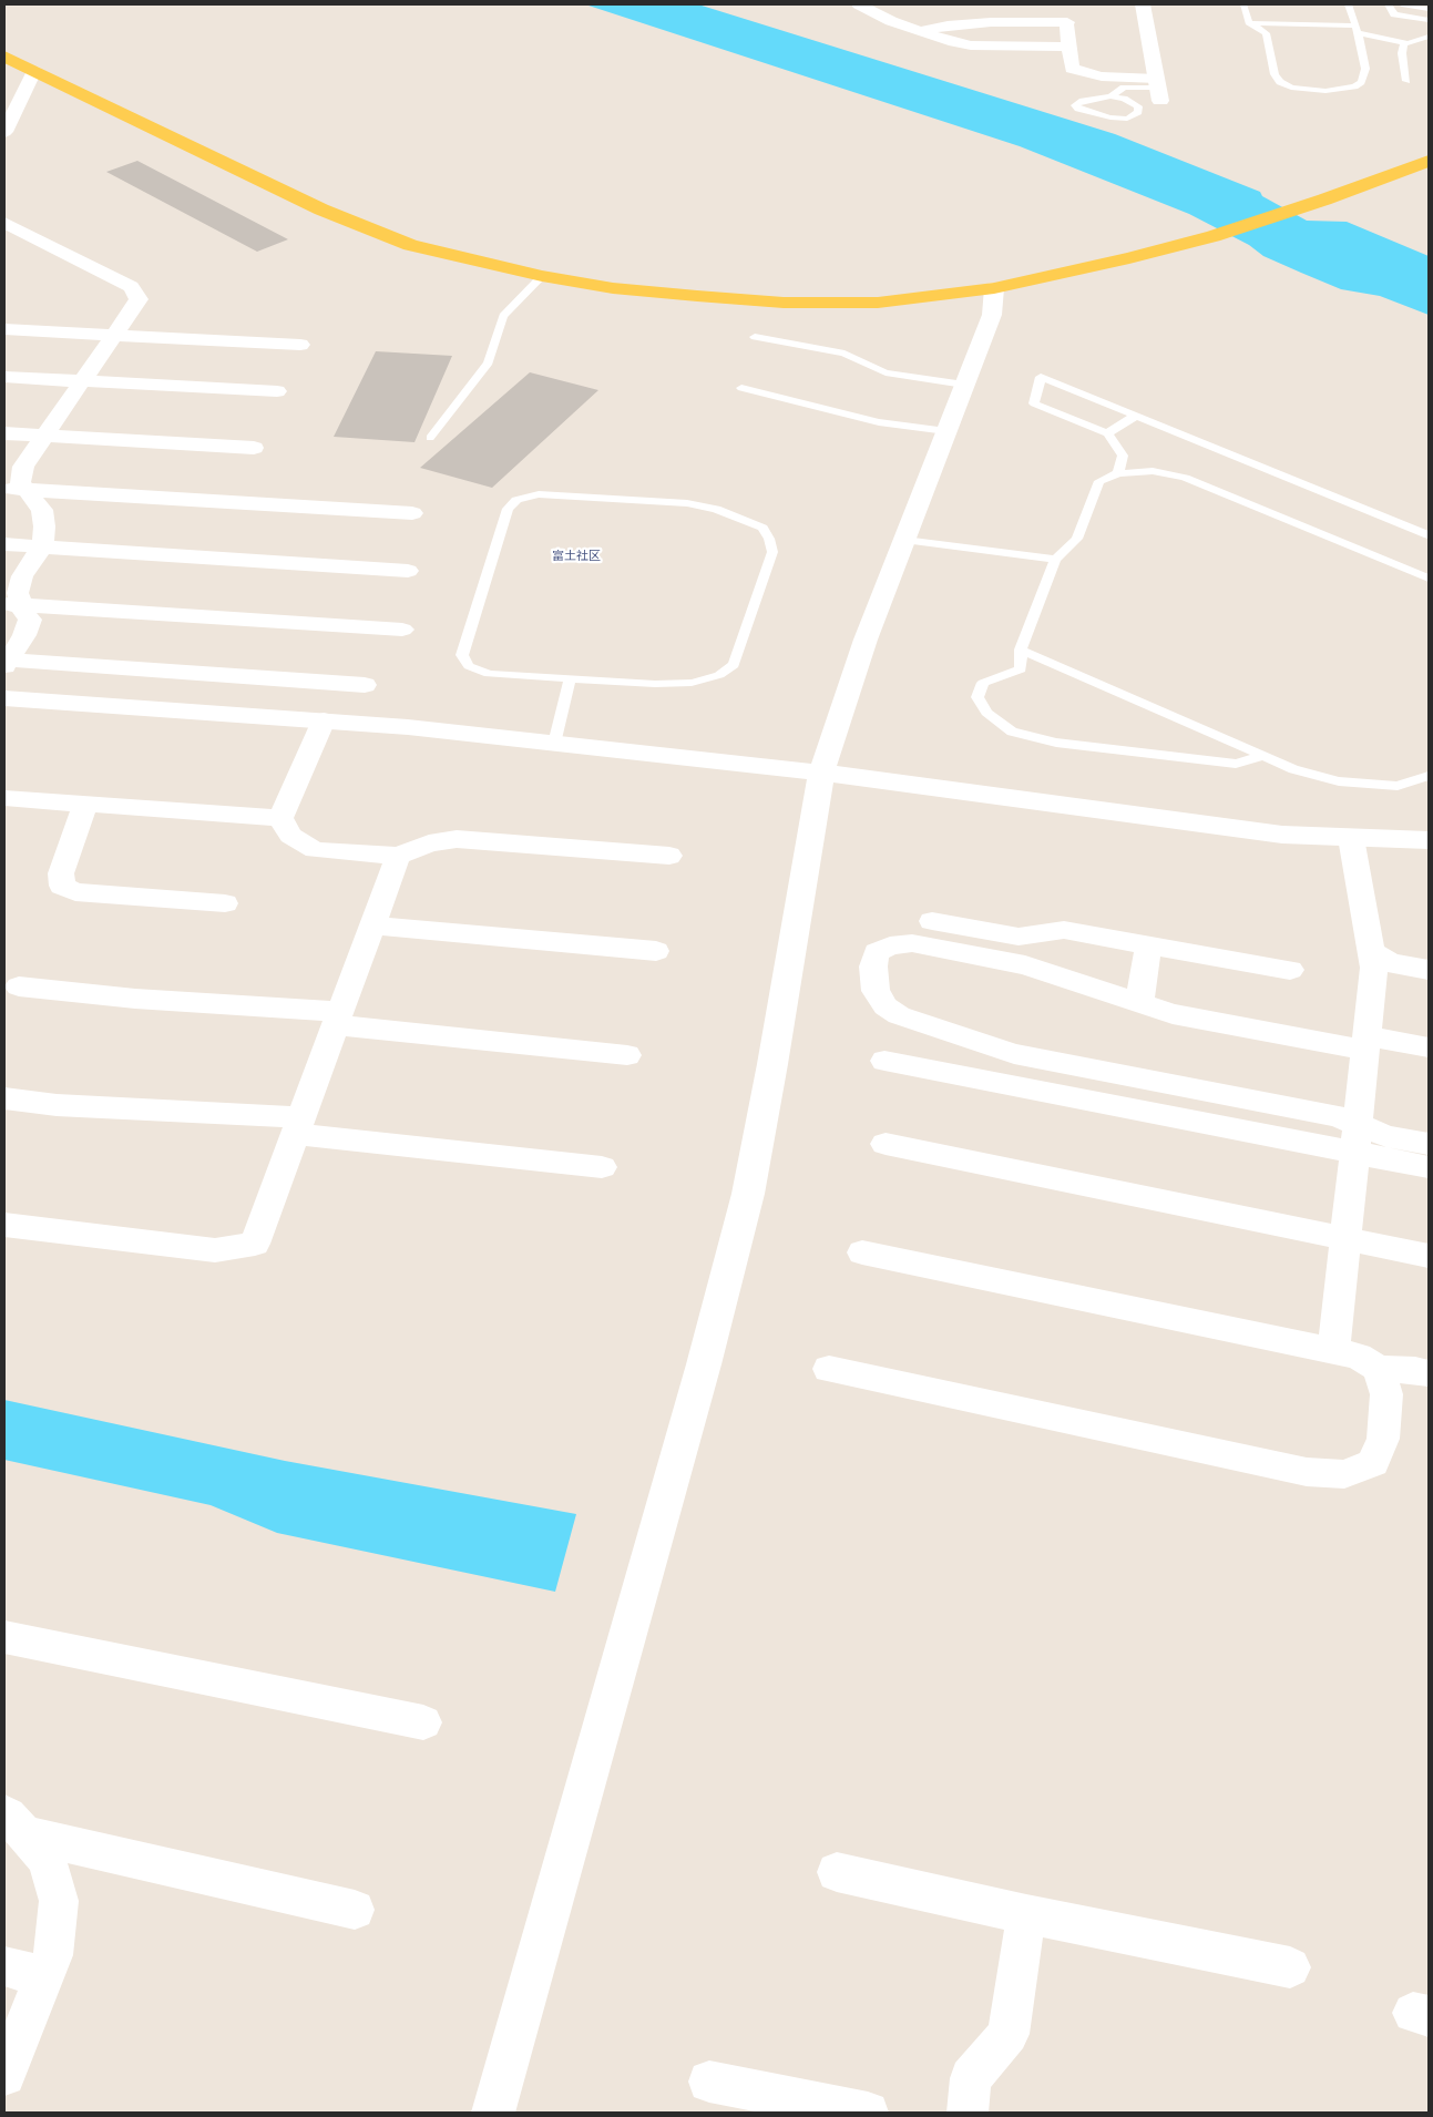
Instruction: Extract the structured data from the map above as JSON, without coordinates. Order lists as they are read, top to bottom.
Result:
{
  "districts": ["富土社区"]
}
